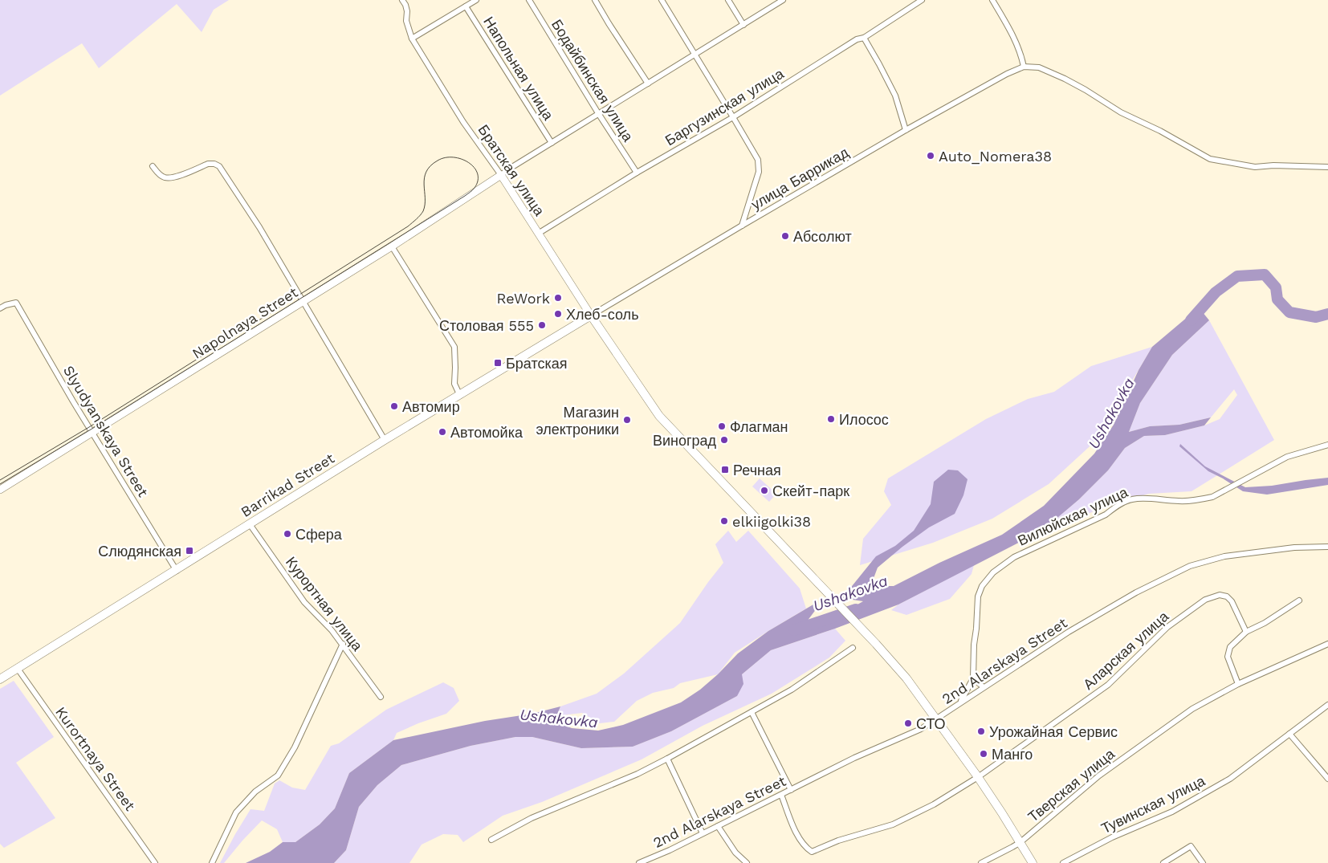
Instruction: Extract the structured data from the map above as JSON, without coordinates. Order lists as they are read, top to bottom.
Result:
{
  "streets": {
    "main road": ["Barrikad Street"],
    "street": [
      "Напольная улица",
      "Бодайбинская улица",
      "Баргузинская улица",
      "Братская улица",
      "улица Баррикад",
      "Napolnaya Street",
      "Slyudyanskaya Street",
      "Вилюйская улица",
      "Курортная улица",
      "Аларская улица",
      "2nd Alarskaya Street",
      "Kurortnaya Street",
      "Тверская улица",
      "Тувинская улица"
    ]
  },
  "crossings": [
    ["Бодайбинская улица", "Баргузинская улица"],
    ["Баргузинская улица", "Братская улица"],
    ["Братская улица", "улица Баррикад"],
    ["Братская улица", "Napolnaya Street"],
    ["Братская улица", "Barrikad Street"],
    ["улица Баррикад", "Barrikad Street"],
    ["Napolnaya Street", "Slyudyanskaya Street"],
    ["Slyudyanskaya Street", "Barrikad Street"],
    ["Barrikad Street", "Курортная улица"],
    ["Barrikad Street", "Kurortnaya Street"],
    ["Аларская улица", "2nd Alarskaya Street"]
  ],
  "water": ["Ushakovka"],
  "places": {
    "other": [
      "Auto_Nomera38",
      "Абсолют",
      "ReWork",
      "Хлеб-соль",
      "Столовая 555",
      "Автомир",
      "Илосос",
      "Магазин электроники",
      "Флагман",
      "Автомойка",
      "Виноград",
      "Скейт-парк",
      "elkiigolki38",
      "Сфера",
      "СТО",
      "Урожайная Сервис",
      "Манго"
    ],
    "transit": ["Братская", "Речная", "Слюдянская"]
  }
}
